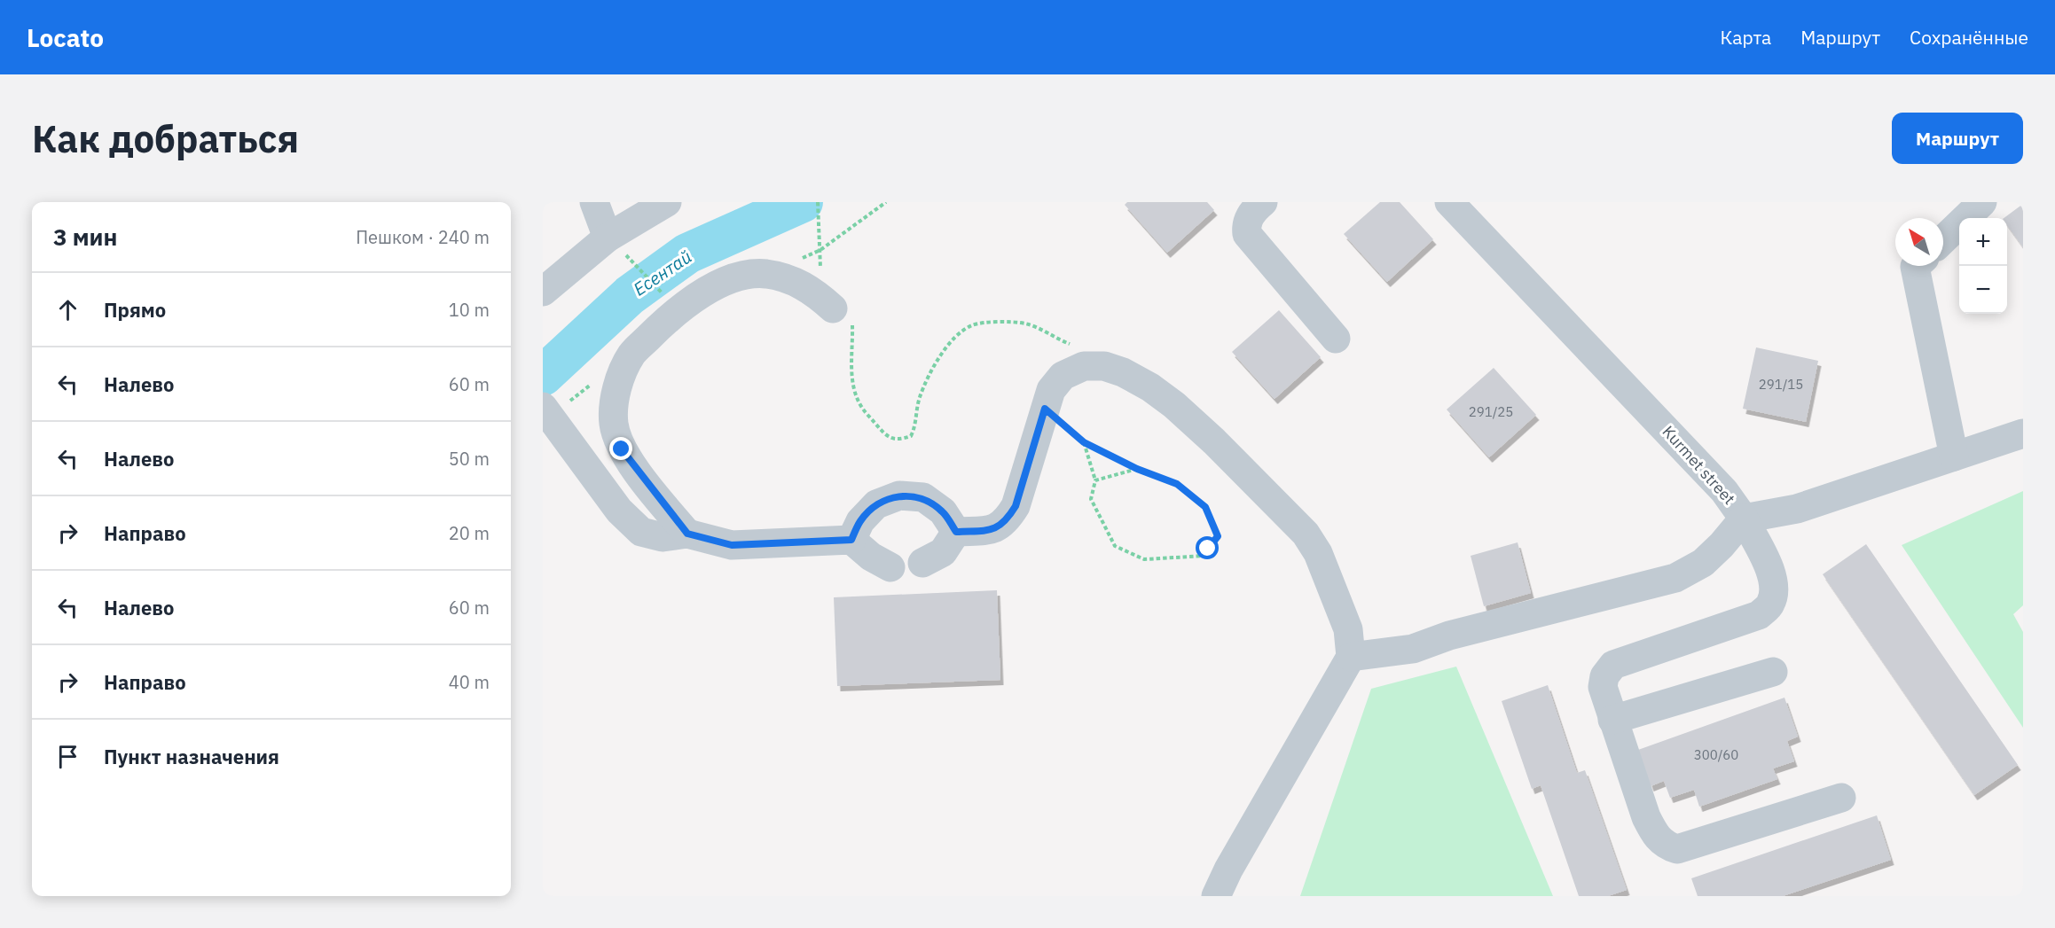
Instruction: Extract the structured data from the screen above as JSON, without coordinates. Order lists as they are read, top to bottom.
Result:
{
  "streets": {
    "street": ["Kurmet street"]
  },
  "water": ["Есентай"],
  "house_numbers": ["291/15", "291/25", "300/60"],
  "north": "top left",
  "page": {
    "header": "Locato",
    "nav": ["Карта", "Маршрут", "Сохранённые"],
    "buttons": "Маршрут",
    "title": "Как добраться",
    "heading": ["3 мин", "Пешком · 240 m"],
    "map_buttons": ["+", "−"],
    "list": [
      ["Прямо", "10 m"],
      ["Налево", "60 m"],
      ["Налево", "50 m"],
      ["Направо", "20 m"],
      ["Налево", "60 m"],
      ["Направо", "40 m"],
      "Пункт назначения"
    ]
  }
}
